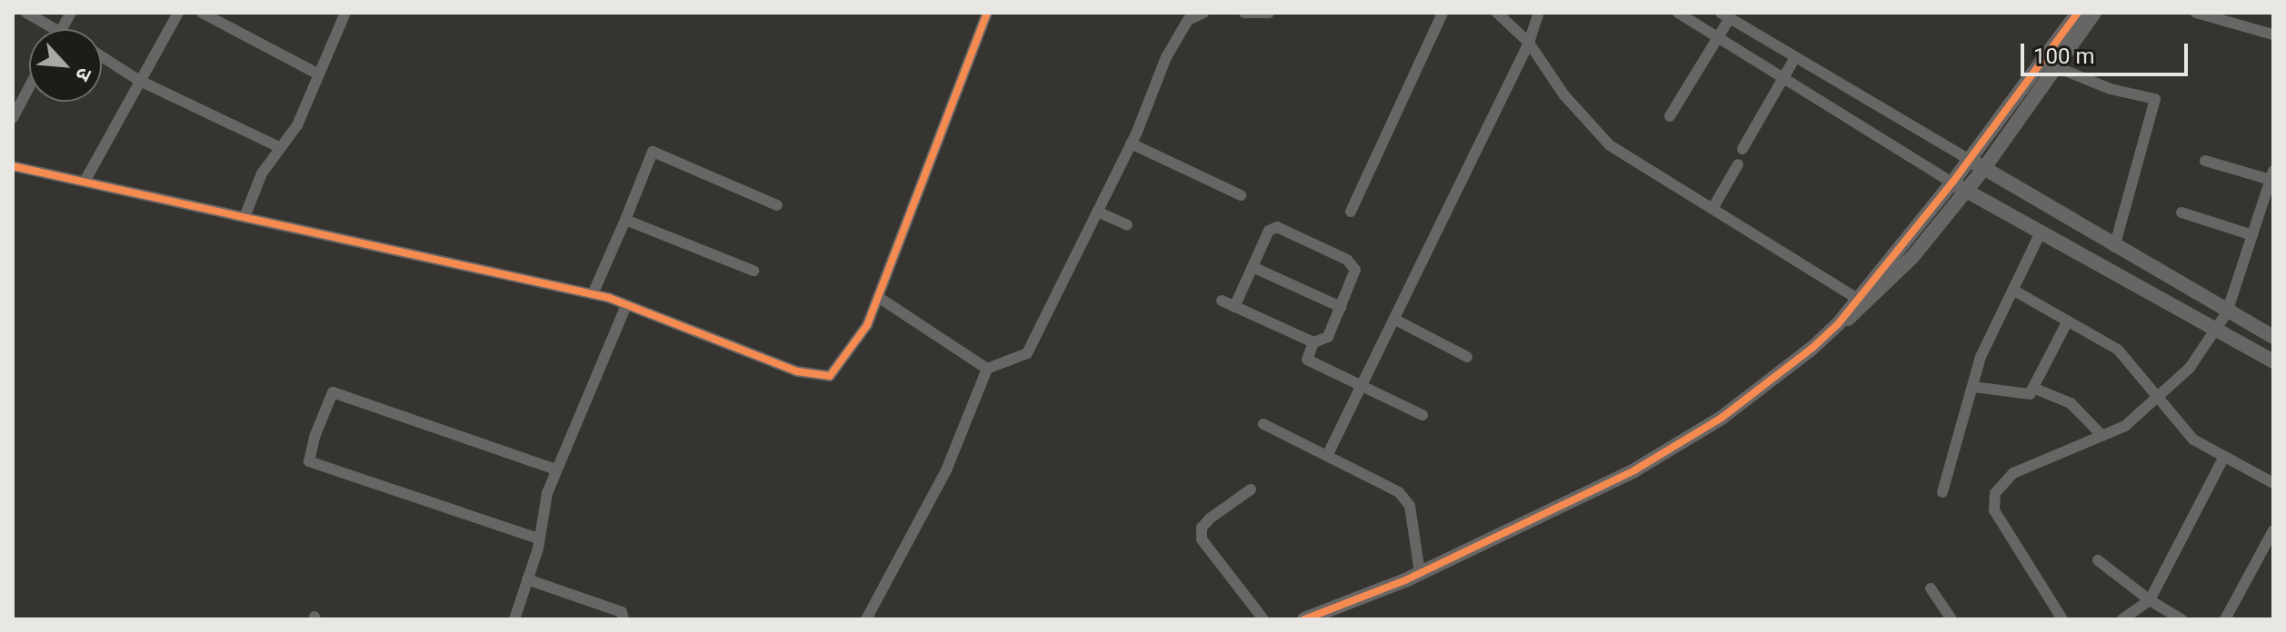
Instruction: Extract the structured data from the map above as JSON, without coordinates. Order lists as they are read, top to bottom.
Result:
{
  "scale_bar": "100 m",
  "north": "bottom right"
}
